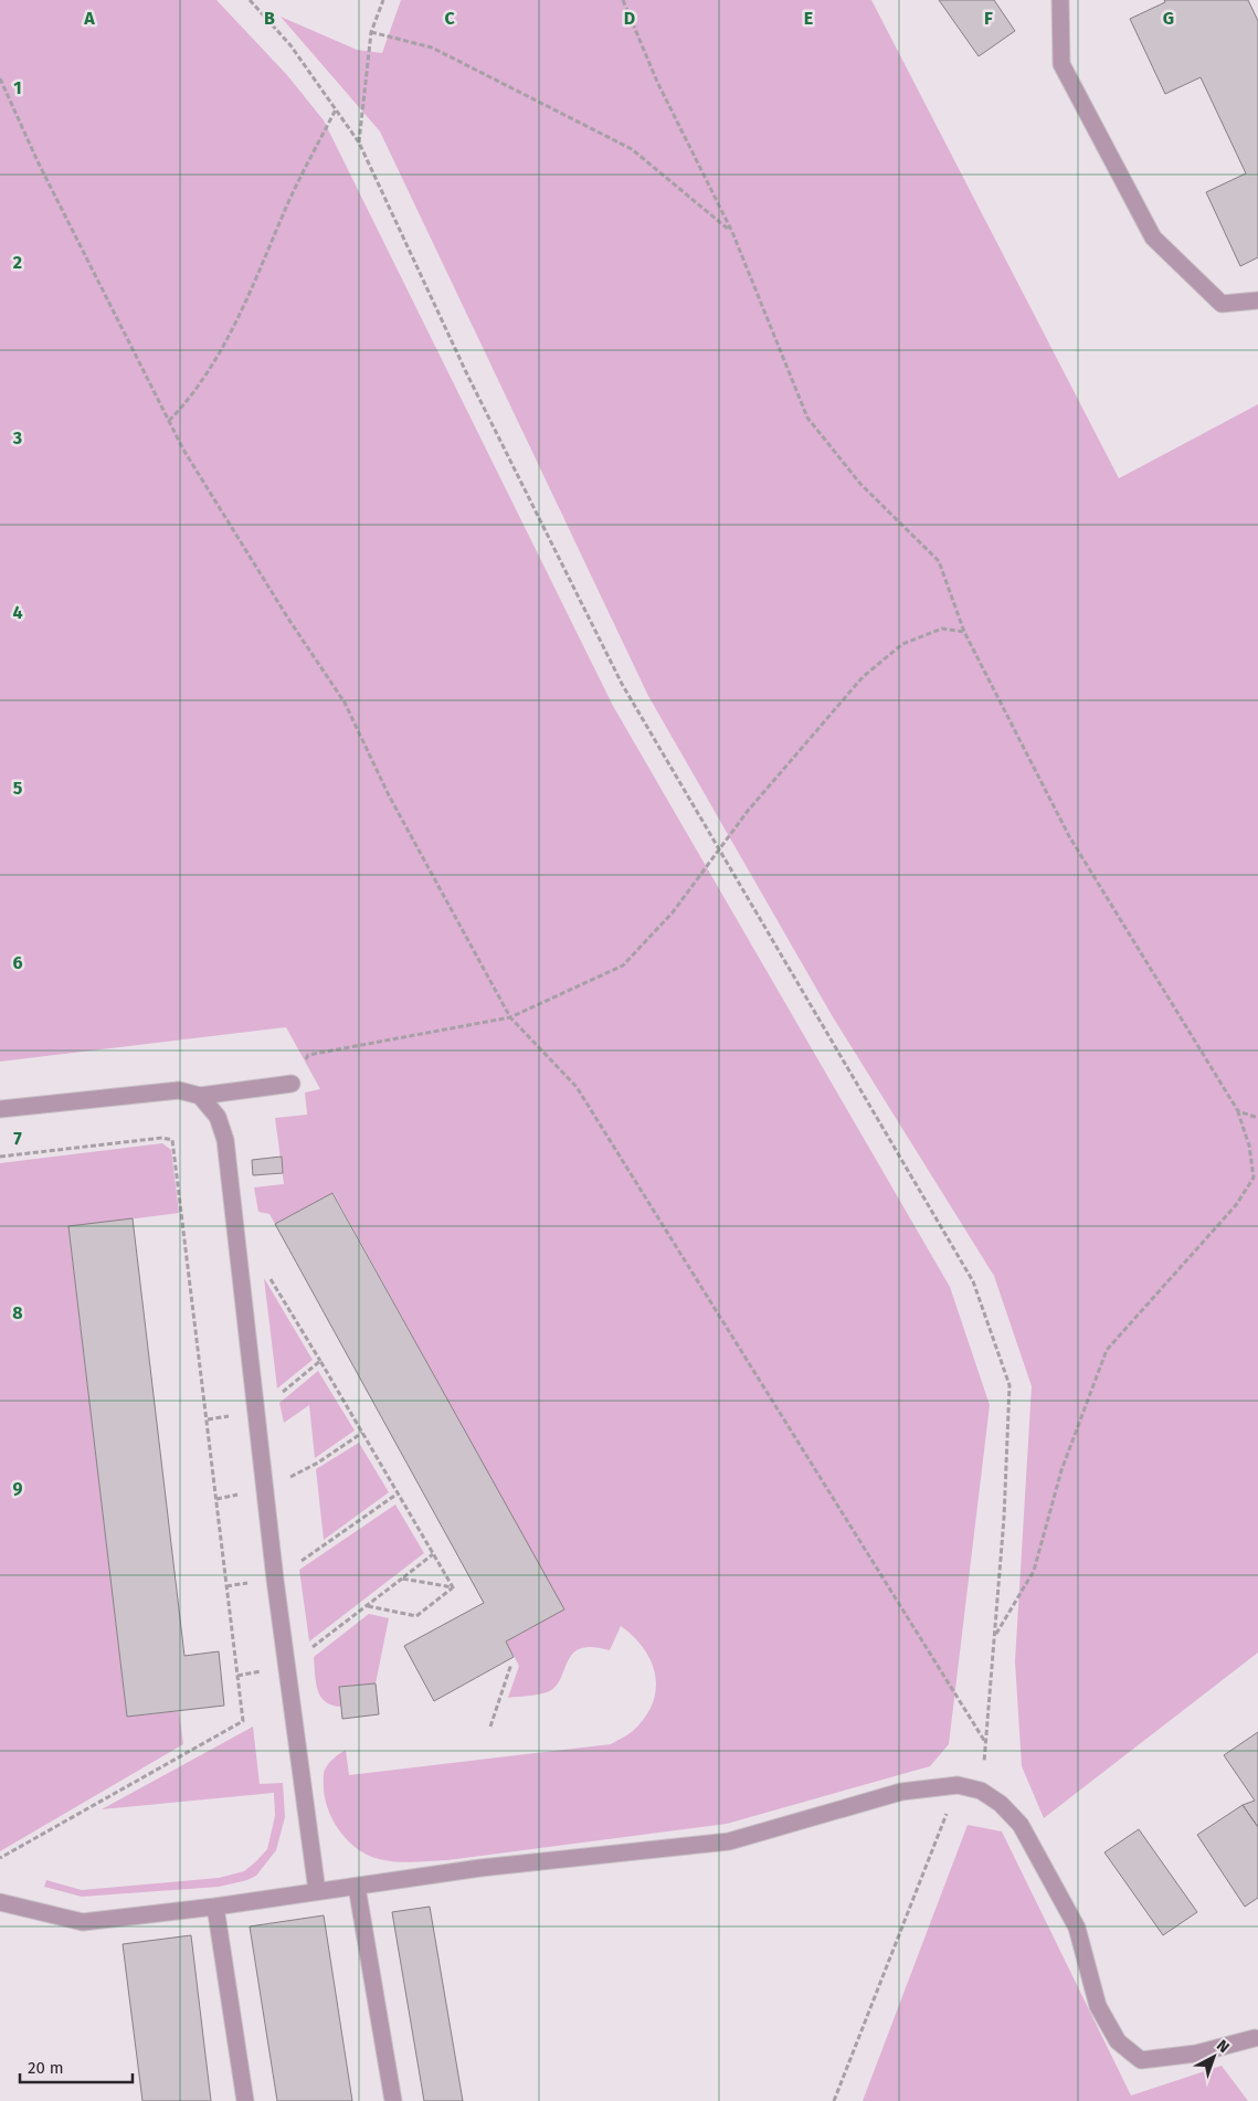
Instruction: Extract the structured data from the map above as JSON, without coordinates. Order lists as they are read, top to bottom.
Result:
{
  "scale_bar": "20 m",
  "north": "top right",
  "grid": {
    "columns": [
      "A",
      "B",
      "C",
      "D",
      "E",
      "F",
      "G"
    ],
    "rows": [
      "1",
      "2",
      "3",
      "4",
      "5",
      "6",
      "7",
      "8",
      "9"
    ]
  }
}
